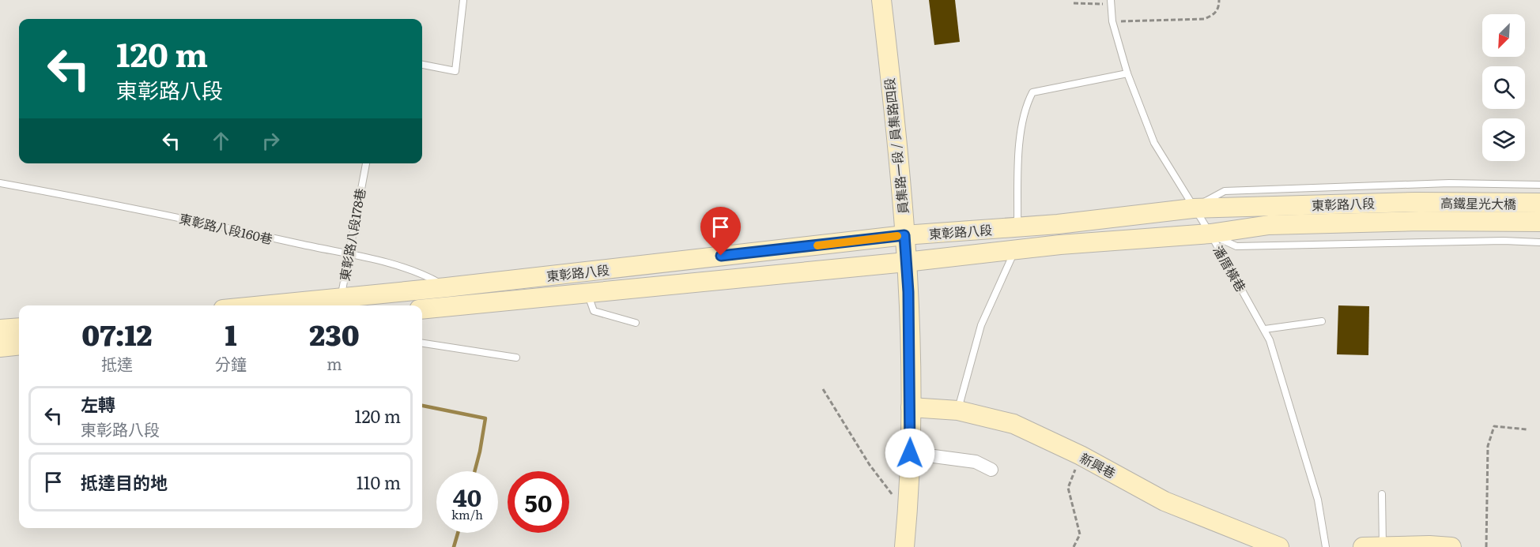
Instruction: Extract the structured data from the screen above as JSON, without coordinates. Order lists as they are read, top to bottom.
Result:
{
  "streets": {
    "street": [
      "員集路一段 / 員集路四段",
      "高鐵星光大橋",
      "東彰路八段",
      "新興巷"
    ],
    "lane": ["東彰路八段160巷", "東彰路八段178巷", "潘厝橫巷"]
  },
  "crossings": [
    ["員集路一段 / 員集路四段", "東彰路八段"],
    ["員集路一段 / 員集路四段", "新興巷"],
    ["高鐵星光大橋", "東彰路八段"],
    ["東彰路八段", "東彰路八段160巷"],
    ["東彰路八段", "東彰路八段178巷"],
    ["東彰路八段", "潘厝橫巷"],
    ["東彰路八段160巷", "東彰路八段178巷"]
  ],
  "north": "bottom left",
  "page": {
    "turn": ["120 m", "東彰路八段"],
    "eta": [
      "07:12",
      "抵達",
      "1",
      "分鐘",
      "230",
      "m"
    ],
    "list": [
      {
        "name": "左轉",
        "note": "東彰路八段",
        "value": "120 m"
      },
      {
        "name": "抵達目的地",
        "value": "110 m"
      }
    ],
    "speed": "40 km/h",
    "limit": "50"
  }
}
